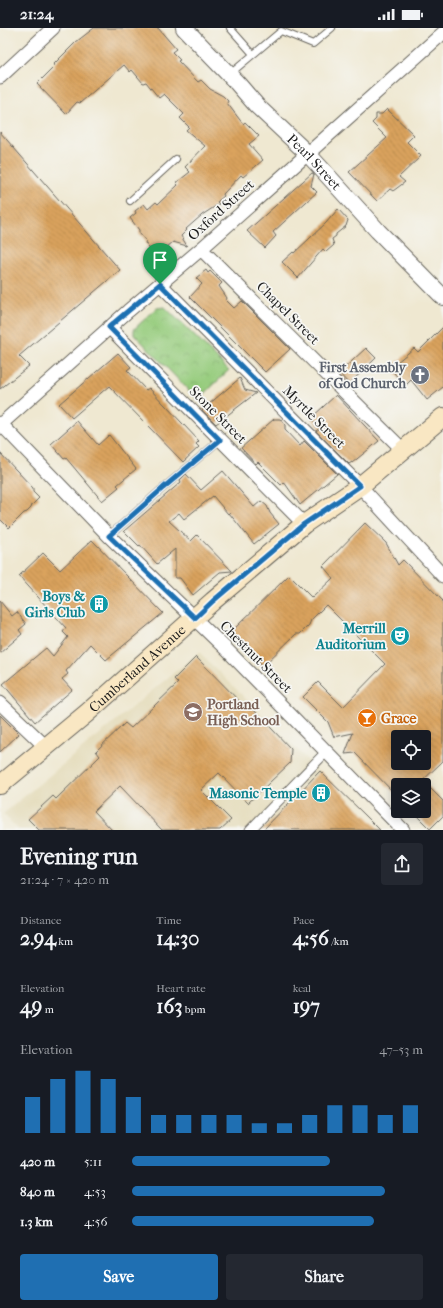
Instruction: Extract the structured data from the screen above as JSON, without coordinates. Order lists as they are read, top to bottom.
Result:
{
  "streets": {
    "main road": ["Cumberland Avenue"],
    "street": [
      "Pearl Street",
      "Oxford Street",
      "Chapel Street",
      "Stone Street",
      "Myrtle Street",
      "Chestnut Street"
    ]
  },
  "crossings": [
    ["Pearl Street", "Oxford Street"],
    ["Oxford Street", "Chapel Street"],
    ["Oxford Street", "Stone Street"],
    ["Oxford Street", "Myrtle Street"],
    ["Oxford Street", "Chestnut Street"],
    ["Chapel Street", "Cumberland Avenue"],
    ["Stone Street", "Cumberland Avenue"],
    ["Myrtle Street", "Cumberland Avenue"],
    ["Chestnut Street", "Cumberland Avenue"]
  ],
  "places": {
    "church": ["First Assembly of God Church"],
    "building": ["Boys & Girls Club", "Masonic Temple"],
    "theatre": ["Merrill Auditorium"],
    "school or university": ["Portland High School"],
    "bar": ["Grace"]
  },
  "page": {
    "status": "21:24",
    "heading": ["Evening run", "21:24 · 7 × 420 m"],
    "stats": [
      ["Distance", "2.94 km"],
      ["Time", "14:30"],
      ["Pace", "4:56 /km"],
      ["Elevation", "49 m"],
      ["Heart rate", "163 bpm"],
      ["kcal", "197"]
    ],
    "chart": ["Elevation", "47–53 m"],
    "list": [
      {
        "name": "420 m",
        "note": "5:11"
      },
      {
        "name": "840 m",
        "note": "4:53"
      },
      {
        "name": "1.3 km",
        "note": "4:56"
      }
    ],
    "buttons": ["Save", "Share"]
  }
}
